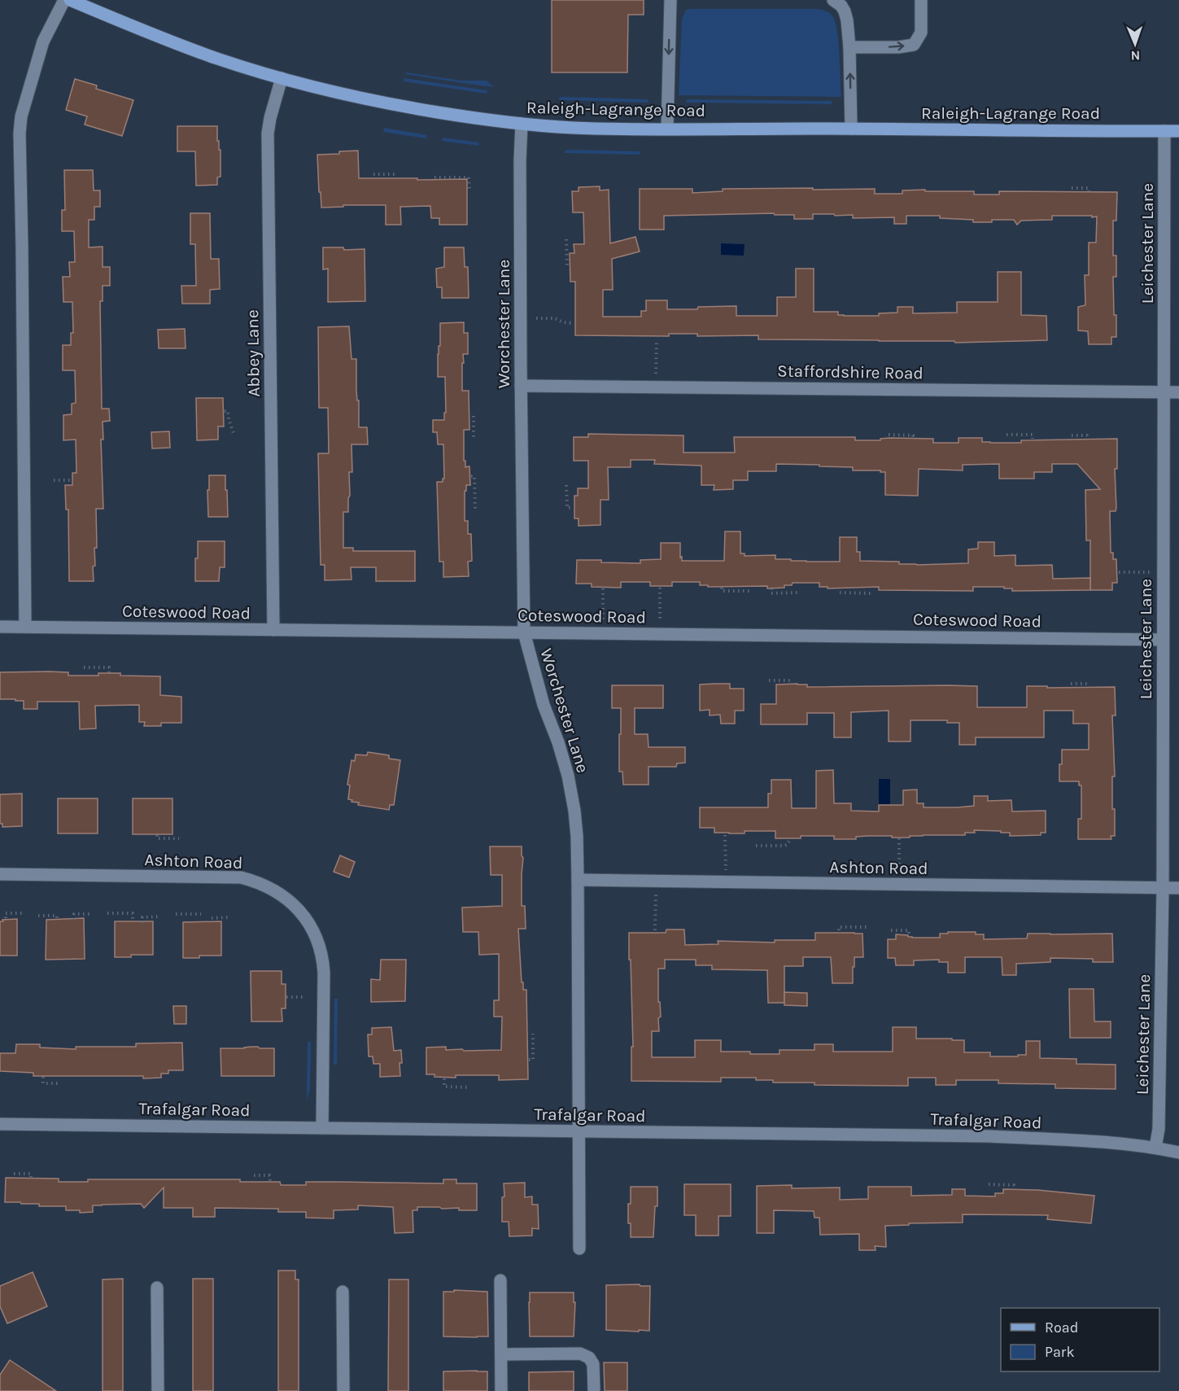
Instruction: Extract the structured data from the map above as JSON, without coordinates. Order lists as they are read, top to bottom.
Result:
{
  "streets": {
    "main road": ["Raleigh-Lagrange Road"],
    "street": [
      "Leichester Lane",
      "Worchester Lane",
      "Abbey Lane",
      "Staffordshire Road",
      "Coteswood Road",
      "Ashton Road",
      "Trafalgar Road"
    ]
  },
  "crossings": [
    ["Raleigh-Lagrange Road", "Leichester Lane"],
    ["Raleigh-Lagrange Road", "Worchester Lane"],
    ["Raleigh-Lagrange Road", "Abbey Lane"],
    ["Leichester Lane", "Staffordshire Road"],
    ["Leichester Lane", "Coteswood Road"],
    ["Leichester Lane", "Ashton Road"],
    ["Leichester Lane", "Trafalgar Road"],
    ["Worchester Lane", "Staffordshire Road"],
    ["Worchester Lane", "Coteswood Road"],
    ["Worchester Lane", "Ashton Road"],
    ["Worchester Lane", "Trafalgar Road"],
    ["Abbey Lane", "Coteswood Road"],
    ["Ashton Road", "Trafalgar Road"]
  ],
  "legend": ["Road", "Park"],
  "north": "bottom"
}
